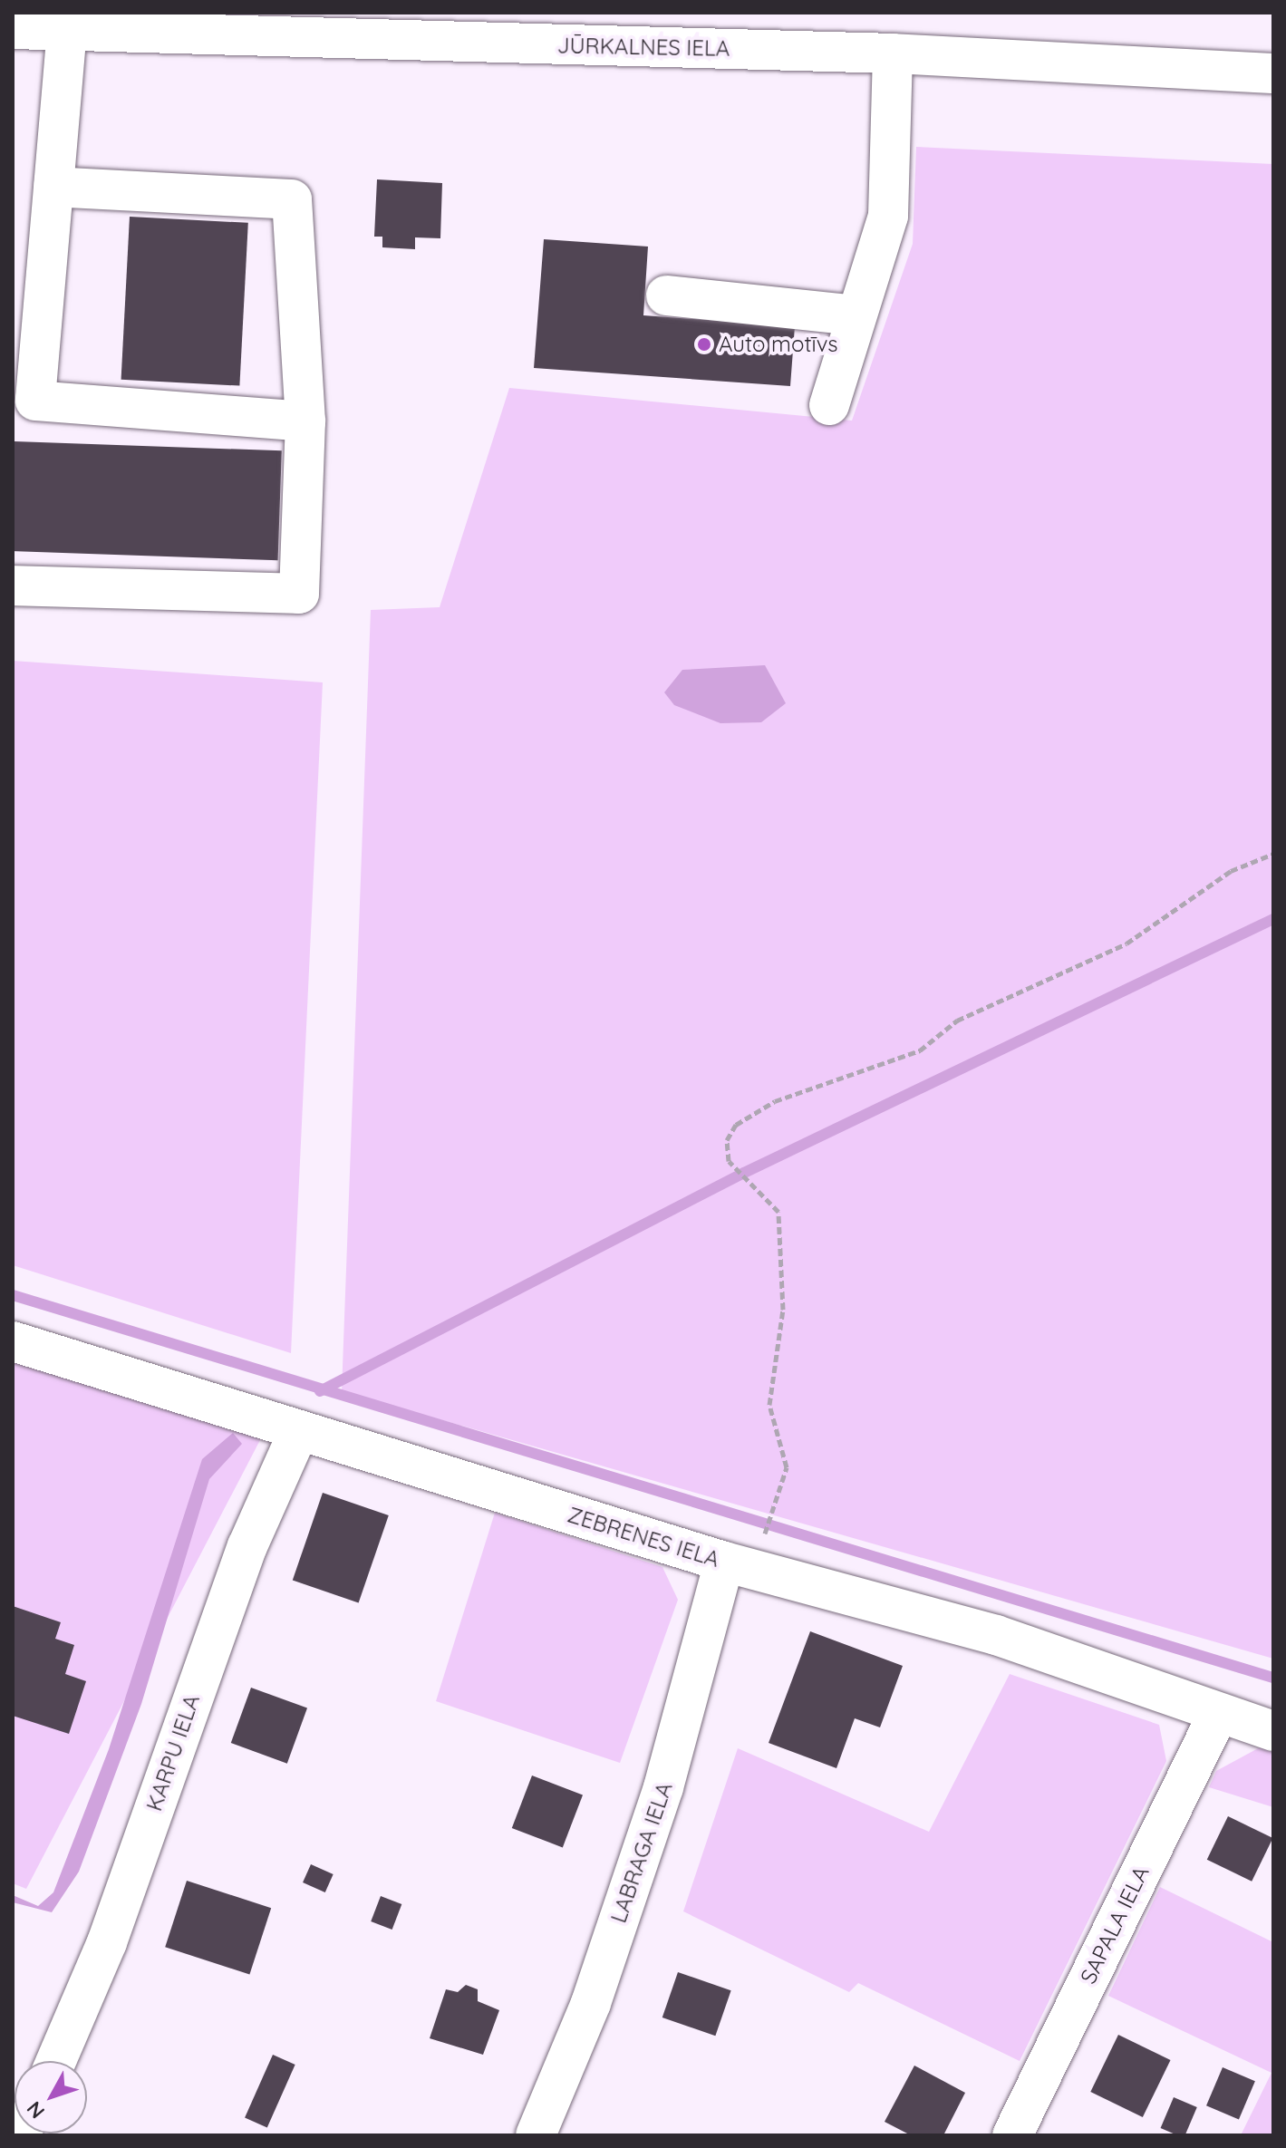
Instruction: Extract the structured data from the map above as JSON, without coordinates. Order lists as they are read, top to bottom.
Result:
{
  "streets": {
    "street": [
      "JŪRKALNES IELA",
      "ZEBRENES IELA",
      "KARPU IELA",
      "LABRAGA IELA",
      "SAPALA IELA"
    ]
  },
  "crossings": [
    ["ZEBRENES IELA", "KARPU IELA"],
    ["ZEBRENES IELA", "LABRAGA IELA"],
    ["ZEBRENES IELA", "SAPALA IELA"]
  ],
  "places": ["Auto motīvs"],
  "north": "bottom left"
}
